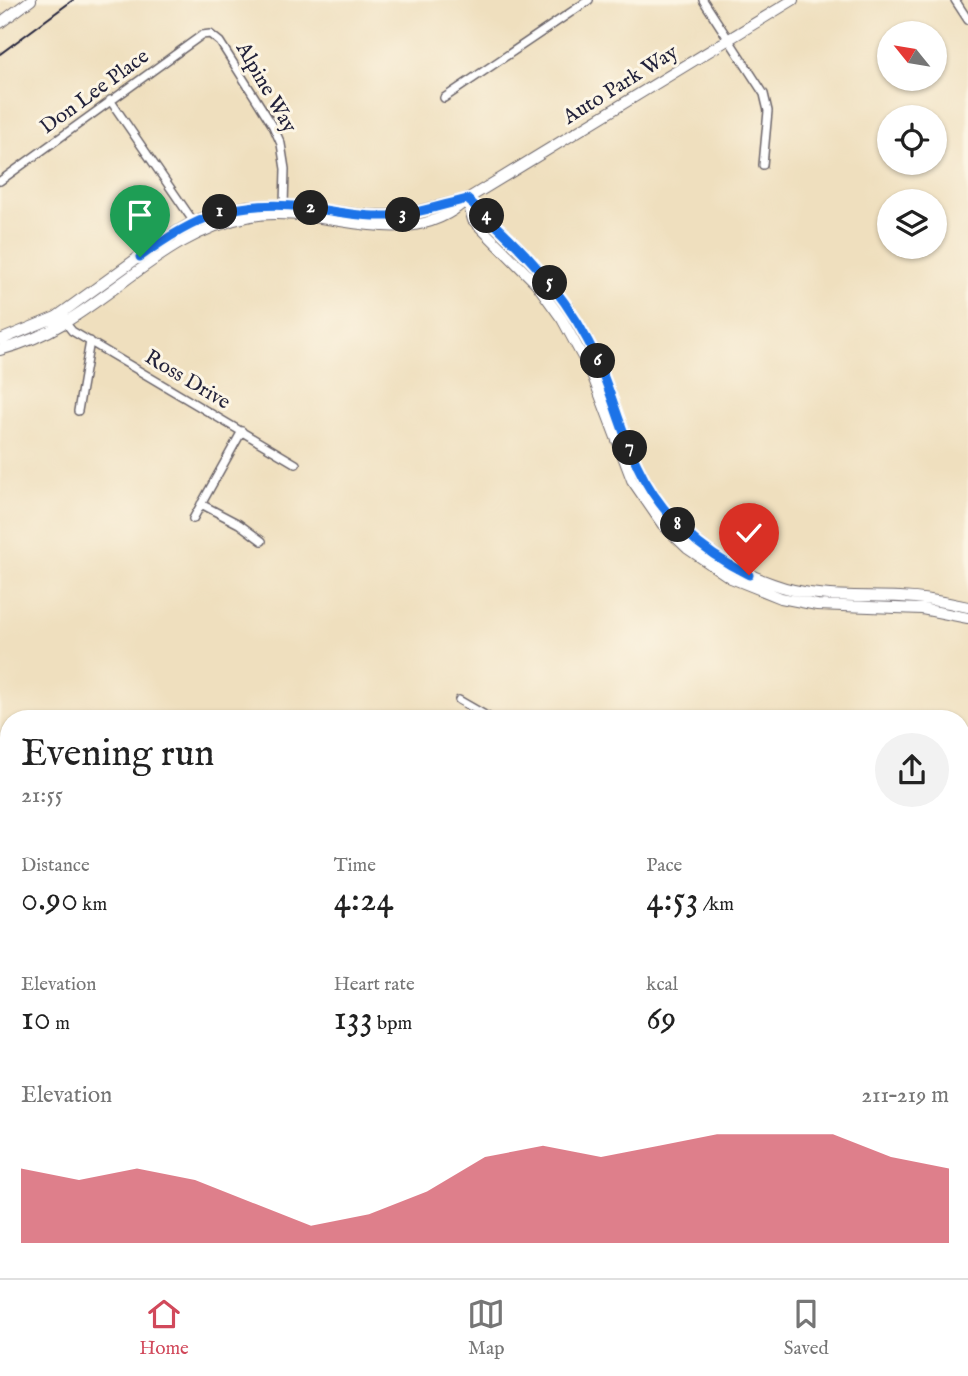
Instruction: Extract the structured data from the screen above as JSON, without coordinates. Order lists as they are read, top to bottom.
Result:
{
  "streets": {
    "main road": ["Auto Park Way"],
    "street": ["Alpine Way", "Don Lee Place", "Ross Drive"]
  },
  "crossings": [
    ["Auto Park Way", "Alpine Way"],
    ["Auto Park Way", "Ross Drive"],
    ["Alpine Way", "Don Lee Place"]
  ],
  "north": "top left",
  "page": {
    "pins": [
      "2",
      "1",
      "3",
      "4",
      "5",
      "6",
      "7",
      "8"
    ],
    "heading": ["Evening run", "21:55"],
    "stats": [
      ["Distance", "0.90 km"],
      ["Time", "4:24"],
      ["Pace", "4:53 /km"],
      ["Elevation", "10 m"],
      ["Heart rate", "133 bpm"],
      ["kcal", "69"]
    ],
    "chart": ["Elevation", "211–219 m"],
    "tabs": ["Home", "Map", "Saved"]
  }
}
